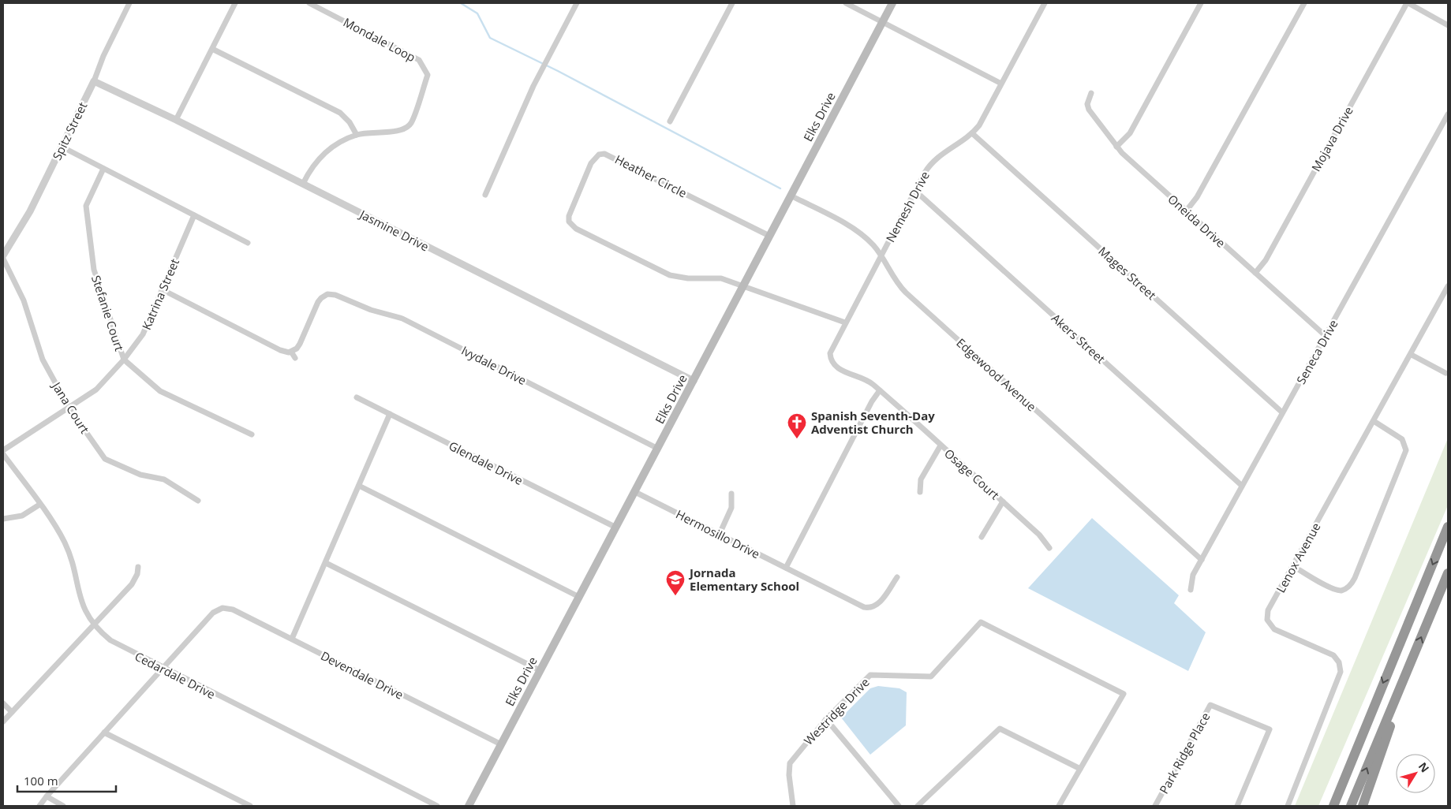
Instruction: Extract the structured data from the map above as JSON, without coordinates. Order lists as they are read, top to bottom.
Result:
{
  "streets": {
    "main road": ["Elks Drive"],
    "street": [
      "Mondale Loop",
      "Spitz Street",
      "Mojava Drive",
      "Heather Circle",
      "Nemesh Drive",
      "Oneida Drive",
      "Jasmine Drive",
      "Mages Street",
      "Katrina Street",
      "Stefanie Court",
      "Akers Street",
      "Seneca Drive",
      "Ivydale Drive",
      "Edgewood Avenue",
      "Jana Court",
      "Glendale Drive",
      "Osage Court",
      "Hermosillo Drive",
      "Lenox Avenue",
      "Cedardale Drive",
      "Devendale Drive",
      "Westridge Drive",
      "Park Ridge Place"
    ]
  },
  "crossings": [
    ["Mondale Loop", "Jasmine Drive"],
    ["Elks Drive", "Heather Circle"],
    ["Elks Drive", "Jasmine Drive"],
    ["Elks Drive", "Ivydale Drive"],
    ["Elks Drive", "Edgewood Avenue"],
    ["Elks Drive", "Glendale Drive"],
    ["Elks Drive", "Hermosillo Drive"],
    ["Elks Drive", "Devendale Drive"],
    ["Spitz Street", "Jasmine Drive"],
    ["Mojava Drive", "Oneida Drive"],
    ["Heather Circle", "Nemesh Drive"],
    ["Heather Circle", "Osage Court"],
    ["Nemesh Drive", "Mages Street"],
    ["Nemesh Drive", "Akers Street"],
    ["Nemesh Drive", "Edgewood Avenue"],
    ["Nemesh Drive", "Osage Court"],
    ["Oneida Drive", "Seneca Drive"],
    ["Mages Street", "Seneca Drive"],
    ["Katrina Street", "Stefanie Court"],
    ["Katrina Street", "Jana Court"],
    ["Akers Street", "Seneca Drive"],
    ["Seneca Drive", "Edgewood Avenue"],
    ["Cedardale Drive", "Devendale Drive"]
  ],
  "places": {
    "church": ["Spanish Seventh-Day Adventist Church"],
    "school or university": ["Jornada Elementary School"]
  },
  "scale_bar": "100 m",
  "north": "top right"
}
